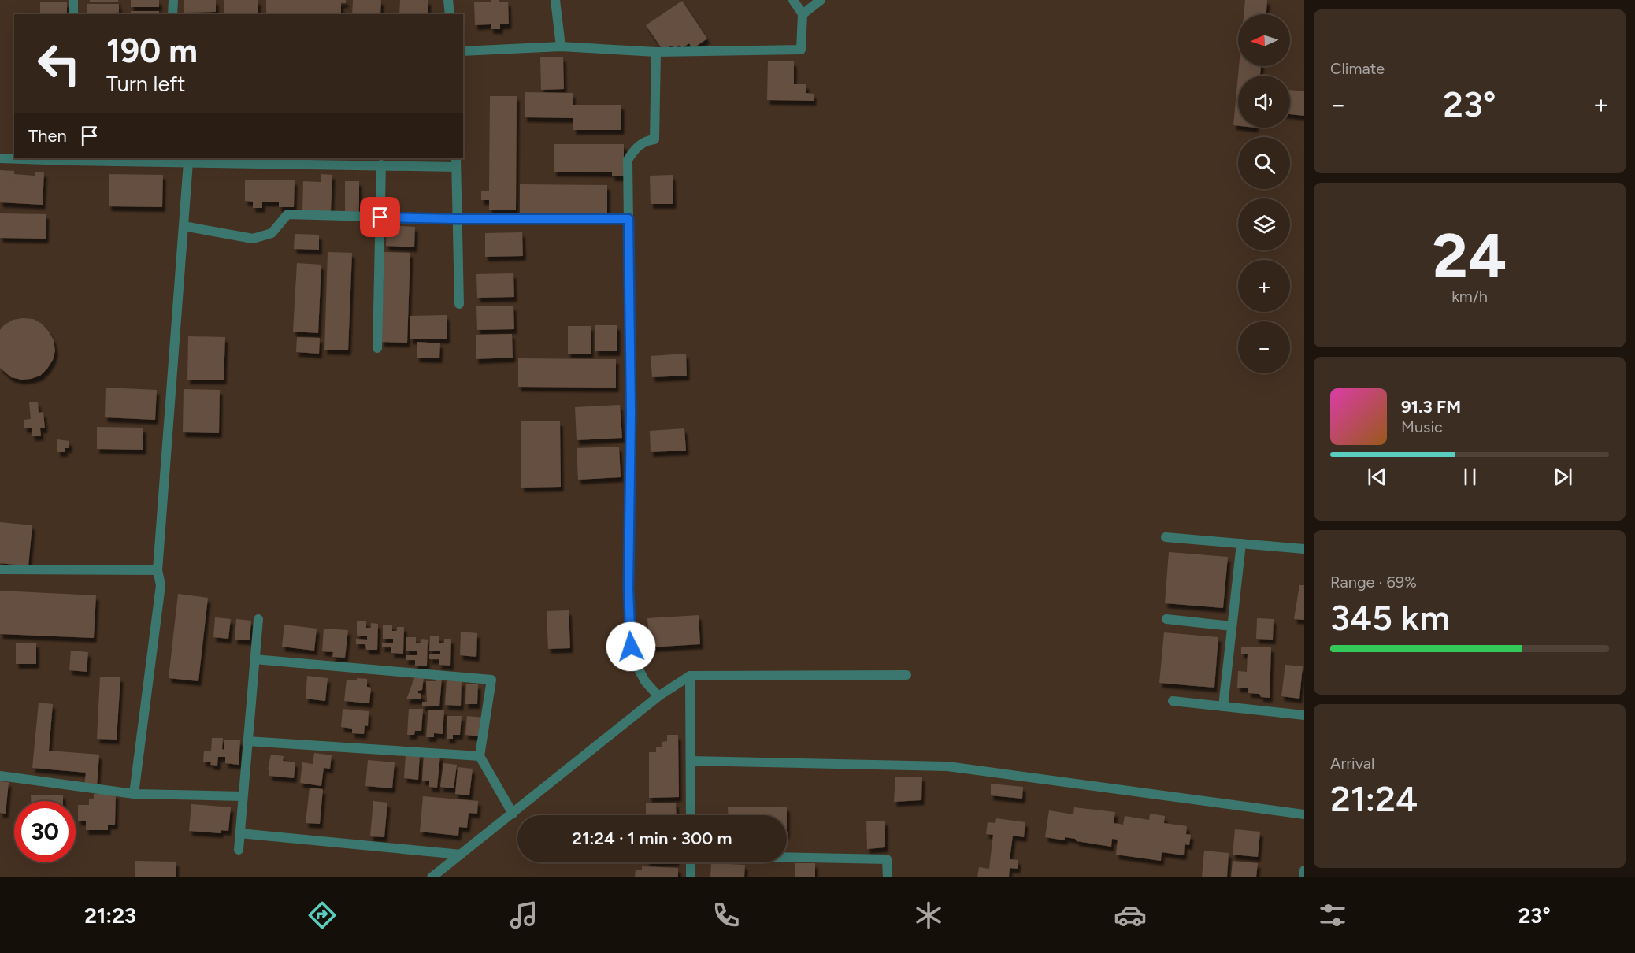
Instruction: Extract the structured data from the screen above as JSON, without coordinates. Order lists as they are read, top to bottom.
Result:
{
  "north": "left",
  "page": {
    "tile": [
      "Climate",
      ["24", "km/h"],
      ["Range · 69%", "345 km"],
      ["Arrival", "21:24"]
    ],
    "map_buttons": ["+", "−"],
    "turn": ["190 m", "Turn left"],
    "heat": ["−", "23°", "+"],
    "then": "Then",
    "song": ["91.3 FM", "Music"],
    "limit": "30",
    "trip": "21:24 · 1 min · 300 m",
    "tabs": ["21:23", "23°"]
  }
}
